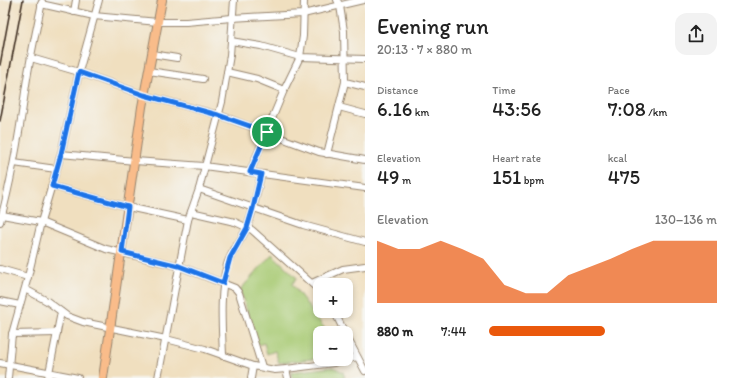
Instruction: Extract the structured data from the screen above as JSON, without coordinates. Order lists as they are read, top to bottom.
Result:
{
  "page": {
    "heading": ["Evening run", "20:13 · 7 × 880 m"],
    "stats": [
      ["Distance", "6.16 km"],
      ["Time", "43:56"],
      ["Pace", "7:08 /km"],
      ["Elevation", "49 m"],
      ["Heart rate", "151 bpm"],
      ["kcal", "475"]
    ],
    "chart": ["Elevation", "130–136 m"],
    "map_buttons": ["+", "−"],
    "list": [
      {
        "name": "880 m",
        "note": "7:44"
      }
    ]
  }
}
